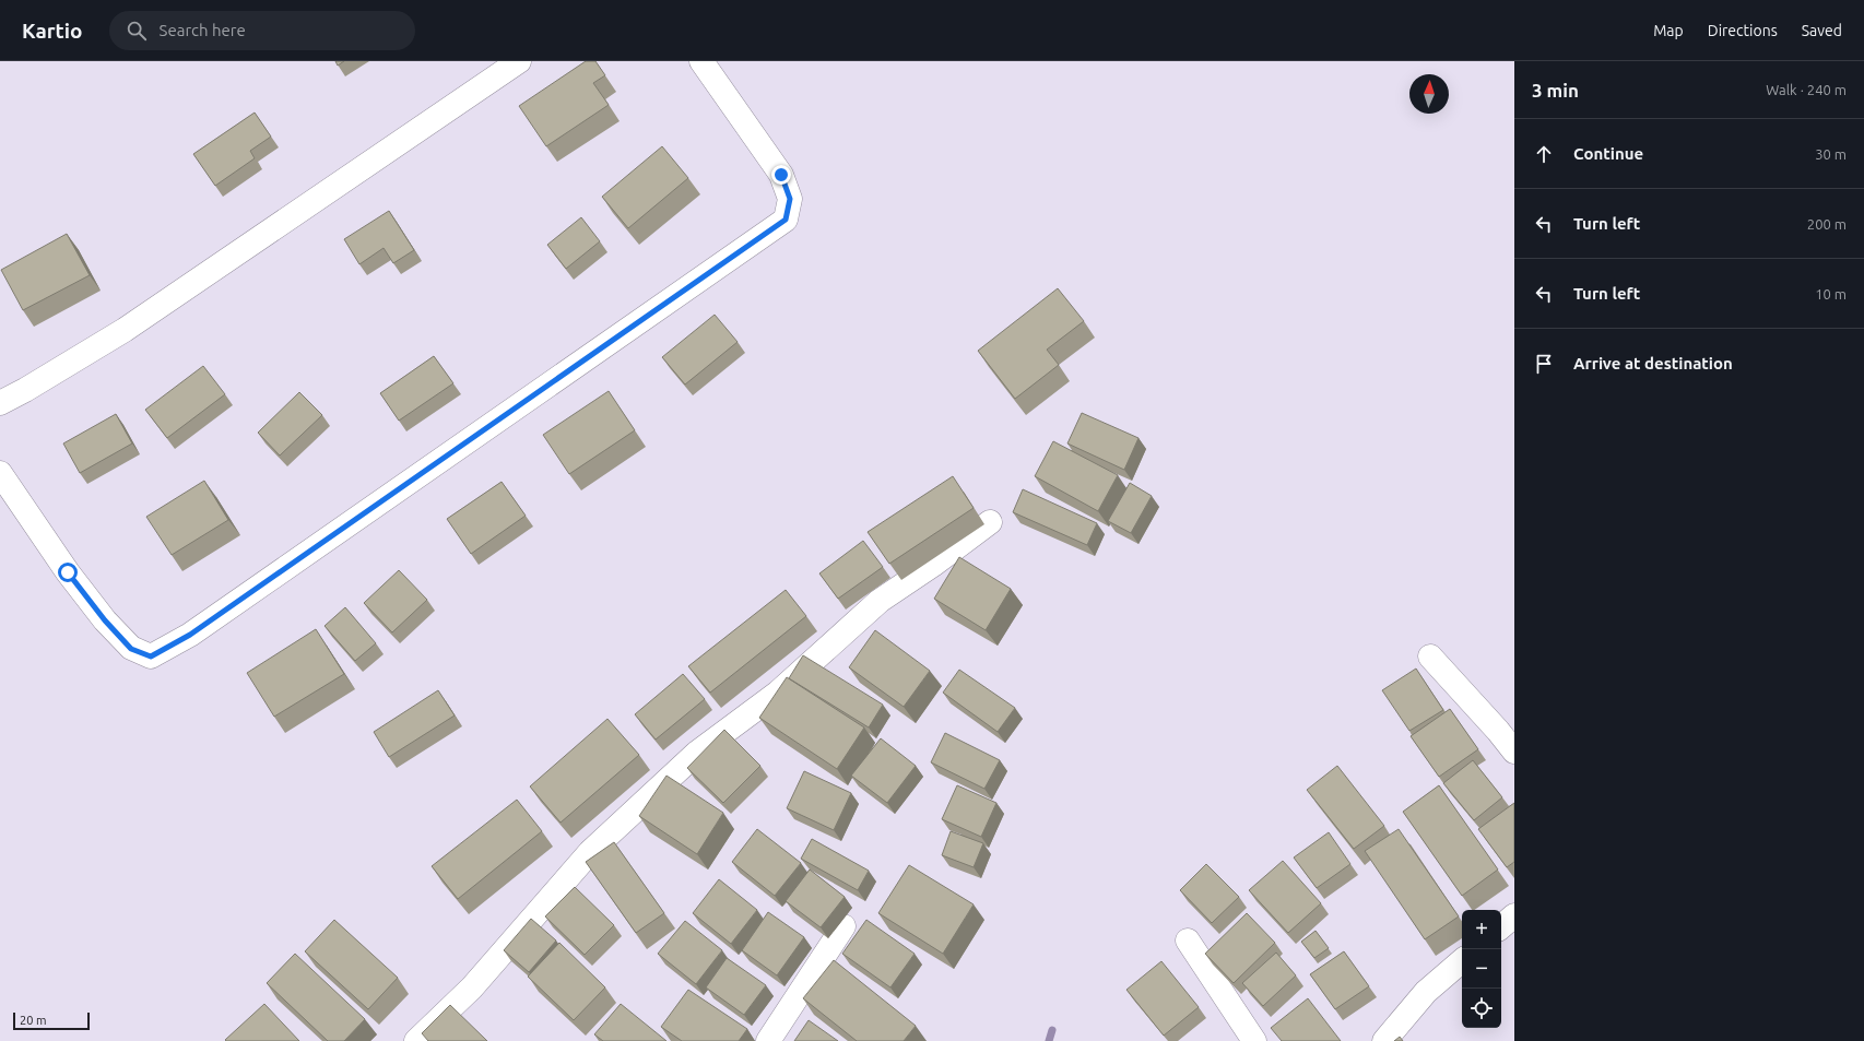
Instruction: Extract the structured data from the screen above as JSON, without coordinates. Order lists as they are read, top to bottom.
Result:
{
  "scale_bar": "20 m",
  "north": "top",
  "page": {
    "header": "Kartio",
    "search": "Search here",
    "nav": ["Map", "Directions", "Saved"],
    "heading": ["3 min", "Walk · 240 m"],
    "list": [
      ["Continue", "30 m"],
      ["Turn left", "200 m"],
      ["Turn left", "10 m"],
      "Arrive at destination"
    ],
    "map_buttons": ["+", "−"],
    "scale": "20 m"
  }
}
